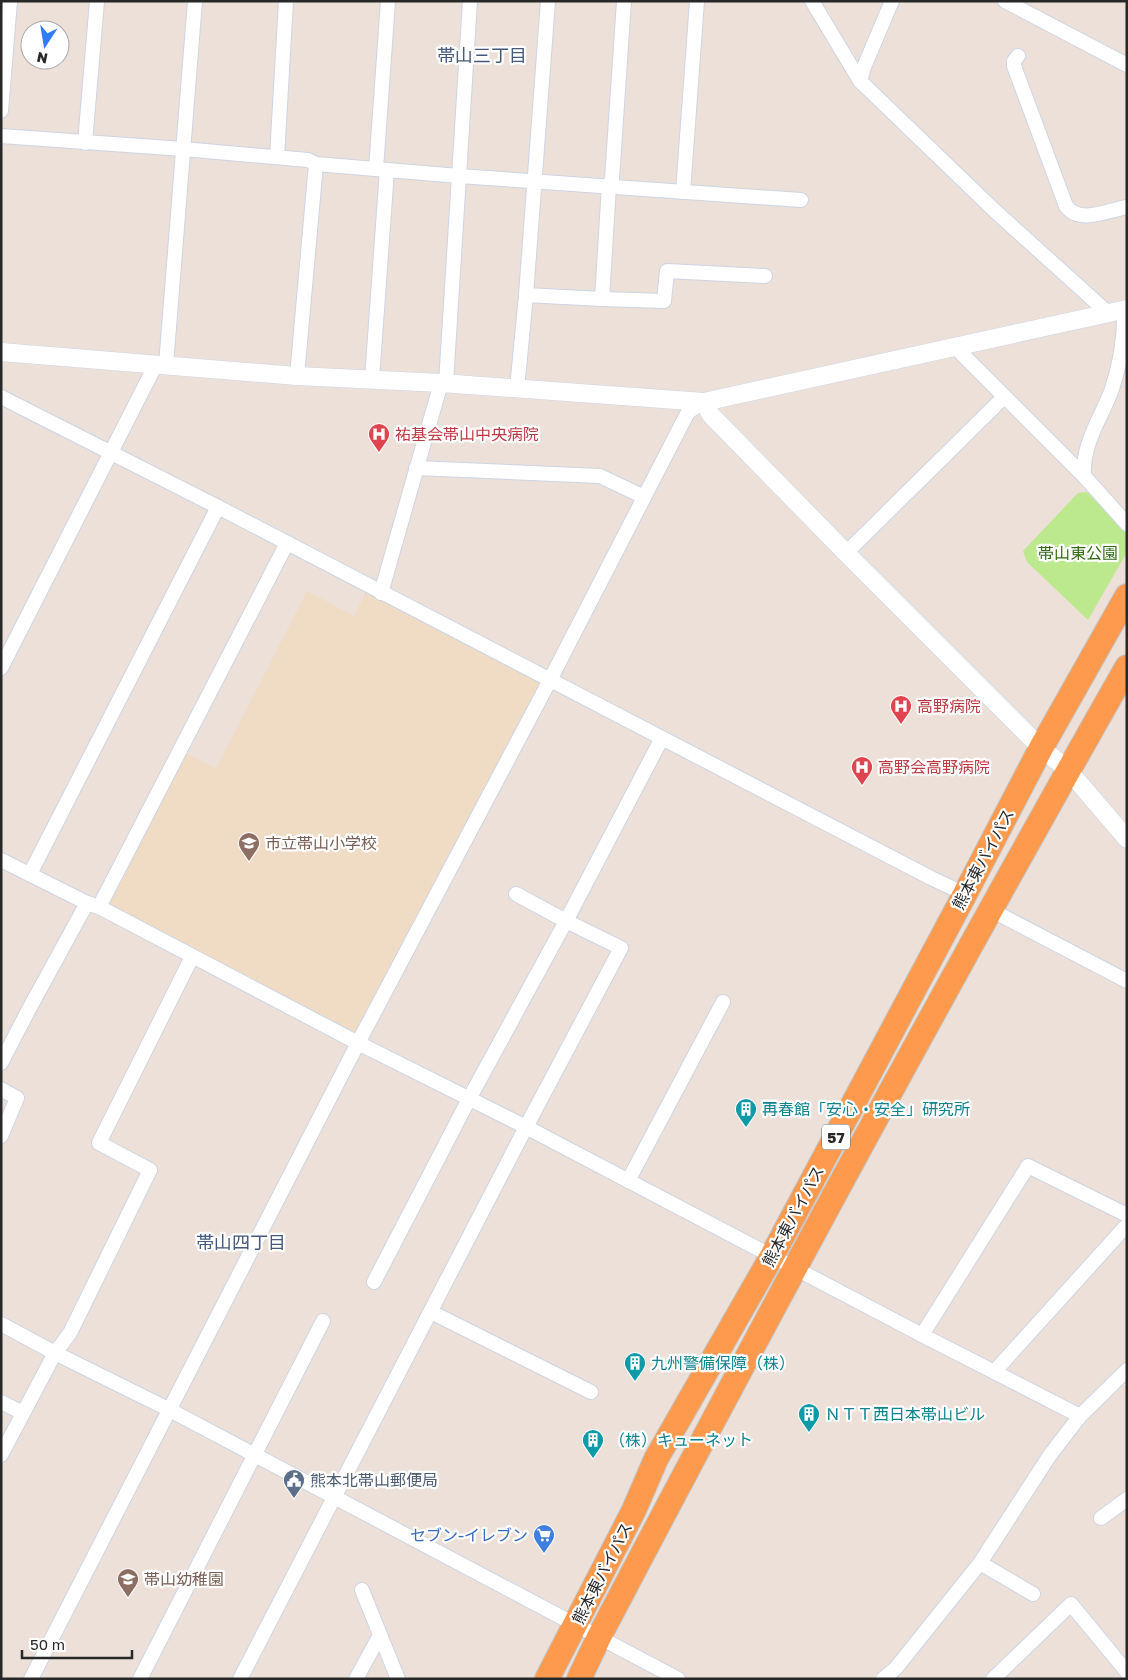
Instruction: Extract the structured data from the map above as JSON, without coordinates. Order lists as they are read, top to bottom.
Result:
{
  "streets": {
    "highway": ["熊本東バイパス", "57"]
  },
  "districts": ["帯山三丁目", "帯山四丁目"],
  "parks": ["帯山東公園"],
  "places": {
    "hospital": ["祐基会帯山中央病院", "高野病院", "高野会高野病院"],
    "school or university": ["市立帯山小学校", "帯山幼稚園"],
    "building": [
      "再春館「安心・安全」研究所",
      "九州警備保障（株）",
      "ＮＴＴ西日本帯山ビル",
      "（株）キューネット"
    ],
    "public building": ["熊本北帯山郵便局"],
    "supermarket": ["セブン-イレブン"]
  },
  "scale_bar": "50 m",
  "north": "bottom"
}
